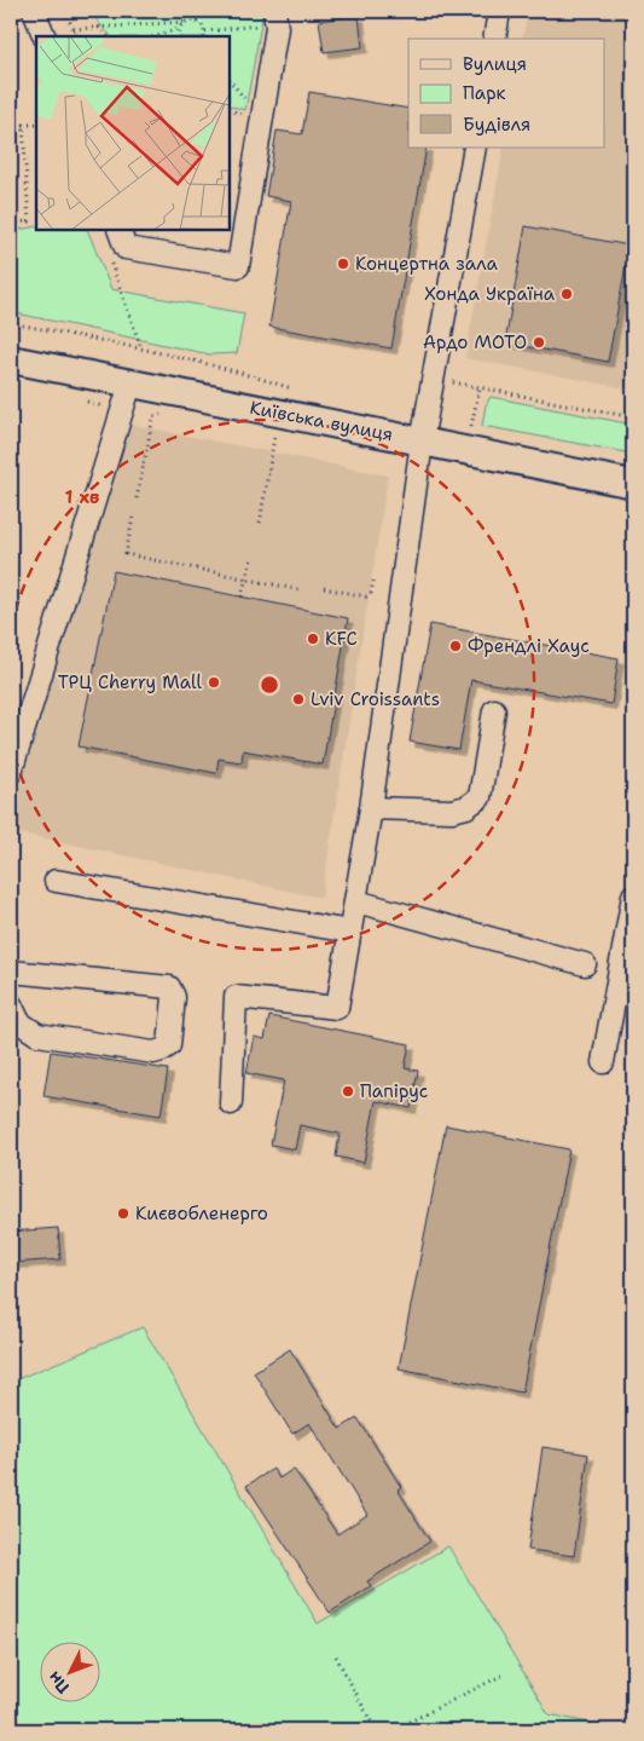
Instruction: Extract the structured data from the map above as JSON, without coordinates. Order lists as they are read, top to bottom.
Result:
{
  "streets": {
    "main road": ["Київська вулиця"]
  },
  "places": [
    "Концертна зала",
    "Хонда Україна",
    "Ардо МОТО",
    "KFC",
    "Френдлі Хаус",
    "ТРЦ Cherry Mall",
    "Lviv Croissants",
    "Папірус",
    "Києвобленерго"
  ],
  "legend": ["Вулиця", "Парк", "Будівля"],
  "north": "bottom left",
  "rings": ["1 хв"]
}
